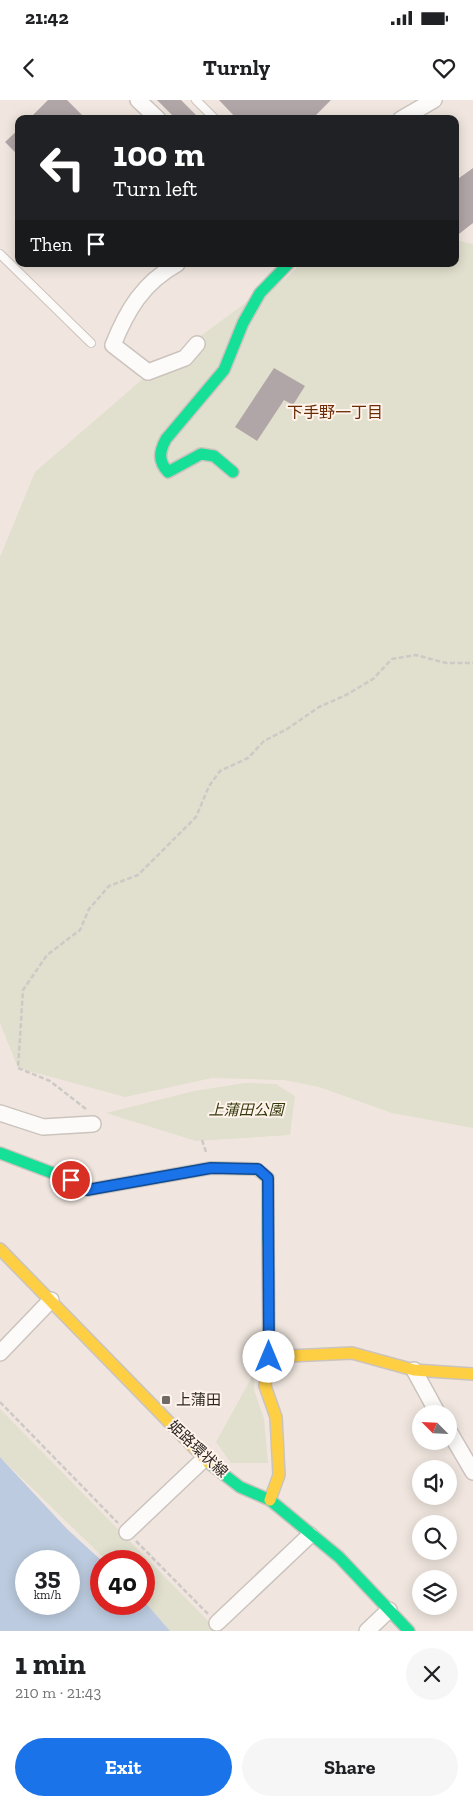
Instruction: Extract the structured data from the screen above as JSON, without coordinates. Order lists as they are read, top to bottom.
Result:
{
  "streets": {
    "street": ["姫路環状線"]
  },
  "districts": ["下手野一丁目"],
  "parks": ["上蒲田公園"],
  "places": {
    "transit": ["上蒲田"]
  },
  "north": "top left",
  "page": {
    "status": "21:42",
    "header": "Turnly",
    "turn": ["100 m", "Turn left"],
    "then": "Then",
    "speed": "35 km/h",
    "limit": "40",
    "heading": ["1 min", "210 m · 21:43"],
    "buttons": ["Exit", "Share"]
  }
}
